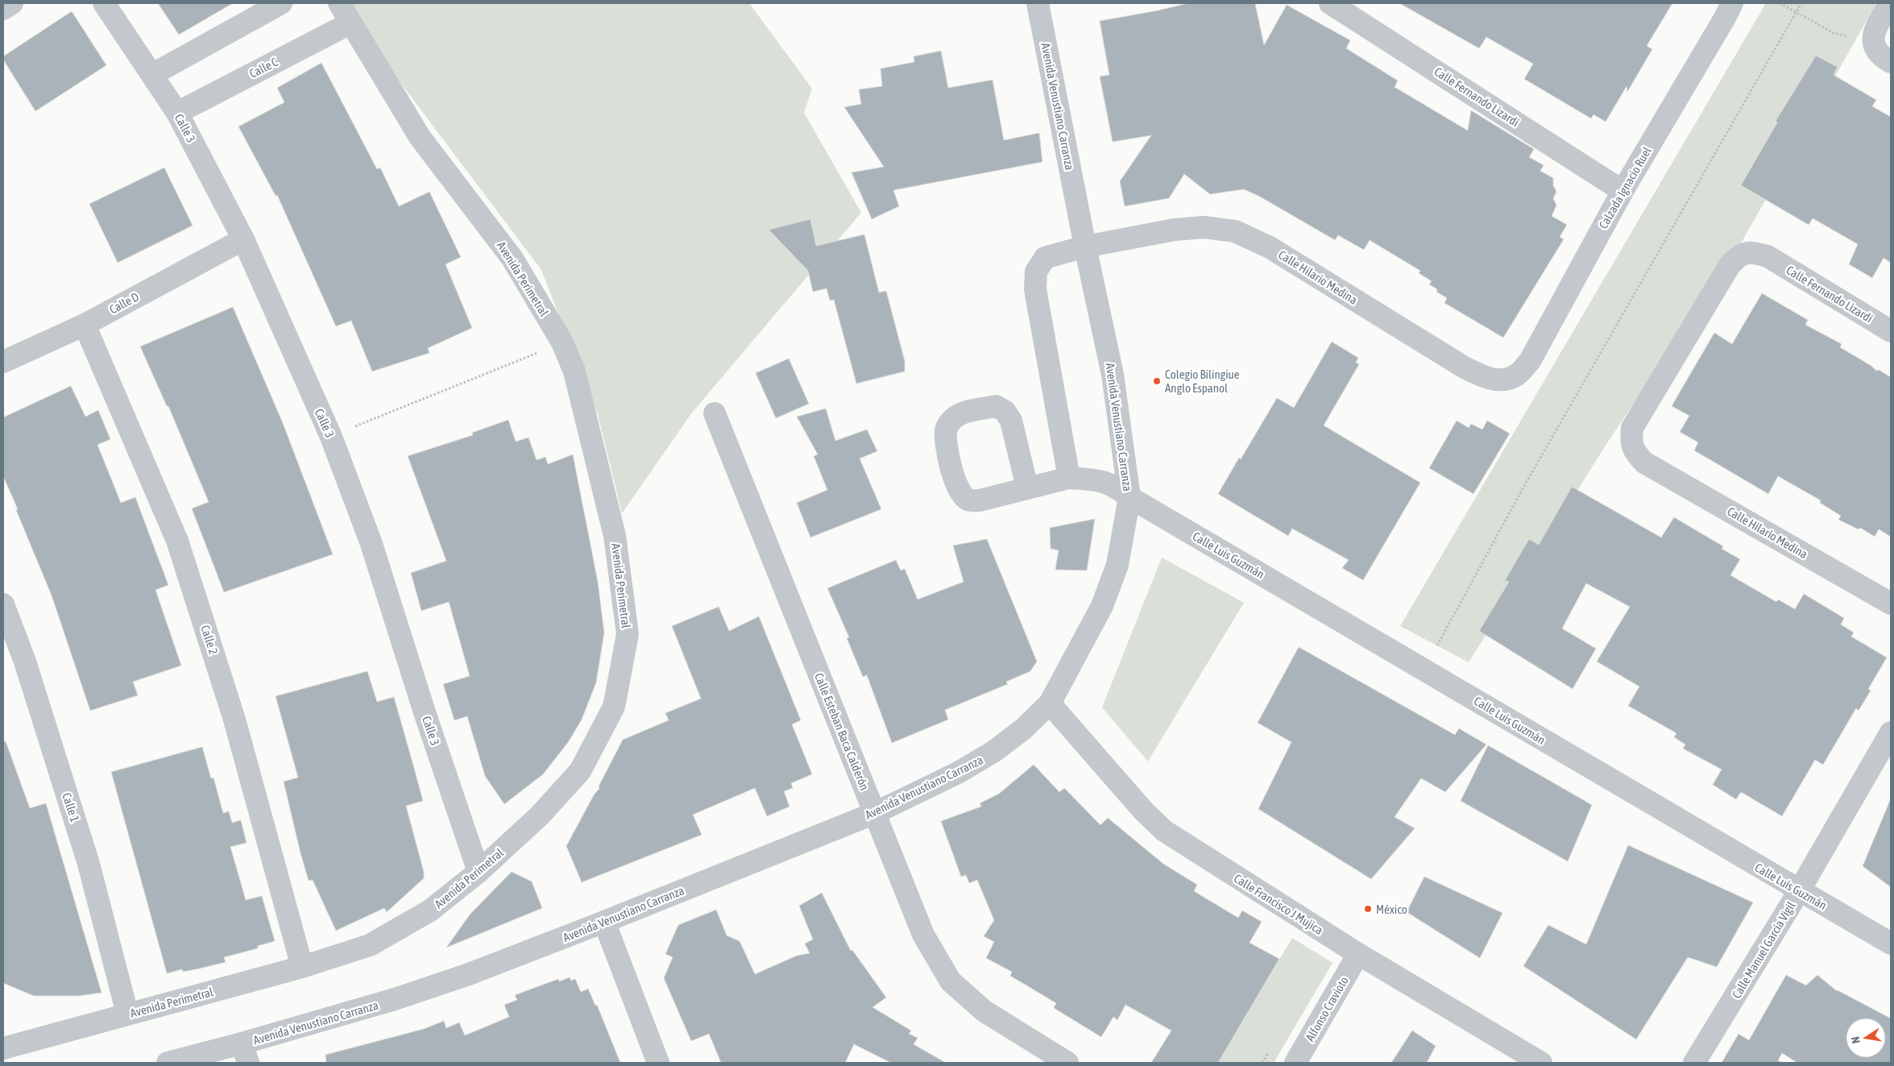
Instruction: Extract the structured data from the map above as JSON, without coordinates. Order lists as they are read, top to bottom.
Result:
{
  "streets": {
    "street": [
      "Calle C",
      "Calle Fernando Lizardi",
      "Avenida Venustiano Carranza",
      "Calle 3",
      "Calzada Ignacio Ruel",
      "Calle Hilario Medina",
      "Avenida Perimetral",
      "Calle D",
      "Calle Luis Guzmán",
      "Calle 2",
      "Calle Esteban Baca Calderón",
      "Calle 1",
      "Calle Francisco J Mujica",
      "Calle Manuel García Vigil",
      "Alfonso Cravioto"
    ]
  },
  "crossings": [
    ["Calle C", "Calle 3"],
    ["Calle C", "Avenida Perimetral"],
    ["Calle Fernando Lizardi", "Calzada Ignacio Ruel"],
    ["Calle Fernando Lizardi", "Calle Hilario Medina"],
    ["Avenida Venustiano Carranza", "Calle Hilario Medina"],
    ["Avenida Venustiano Carranza", "Calle Luis Guzmán"],
    ["Avenida Venustiano Carranza", "Calle Esteban Baca Calderón"],
    ["Avenida Venustiano Carranza", "Calle Francisco J Mujica"],
    ["Calle 3", "Avenida Perimetral"],
    ["Calle 3", "Calle D"],
    ["Calzada Ignacio Ruel", "Calle Hilario Medina"],
    ["Calle Hilario Medina", "Calle Luis Guzmán"],
    ["Avenida Perimetral", "Calle 2"],
    ["Avenida Perimetral", "Calle 1"],
    ["Calle D", "Calle 2"],
    ["Calle Luis Guzmán", "Calle Manuel García Vigil"],
    ["Calle Francisco J Mujica", "Alfonso Cravioto"]
  ],
  "places": ["Colegio Bilingiue Anglo Espanol", "México"],
  "north": "left"
}
